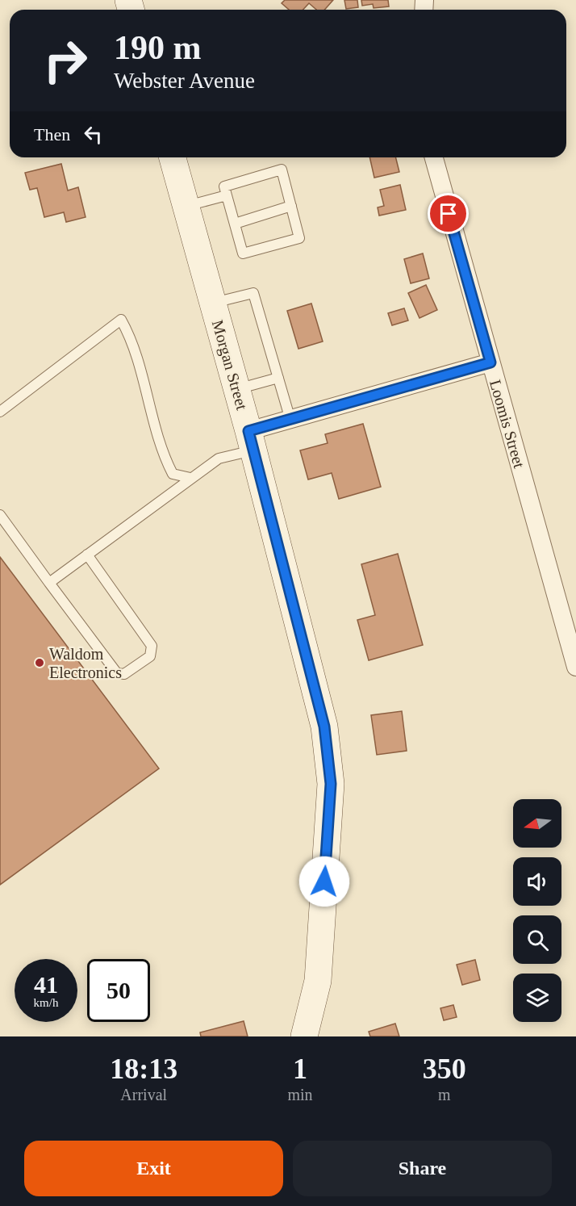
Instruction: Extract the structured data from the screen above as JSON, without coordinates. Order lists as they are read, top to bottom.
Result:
{
  "streets": {
    "main road": ["Morgan Street"],
    "street": ["Loomis Street"]
  },
  "places": ["Waldom Electronics"],
  "north": "left",
  "page": {
    "turn": ["190 m", "Webster Avenue"],
    "then": "Then",
    "speed": "41 km/h",
    "limit": "50",
    "eta": [
      "18:13",
      "Arrival",
      "1",
      "min",
      "350",
      "m"
    ],
    "buttons": ["Exit", "Share"]
  }
}
